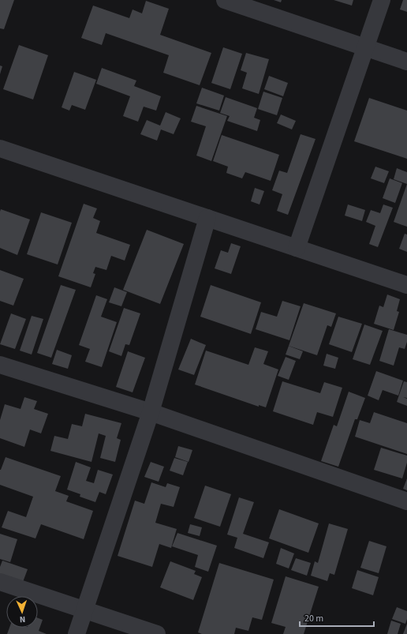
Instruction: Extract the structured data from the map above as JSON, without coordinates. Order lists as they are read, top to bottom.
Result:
{
  "scale_bar": "20 m",
  "north": "bottom"
}
